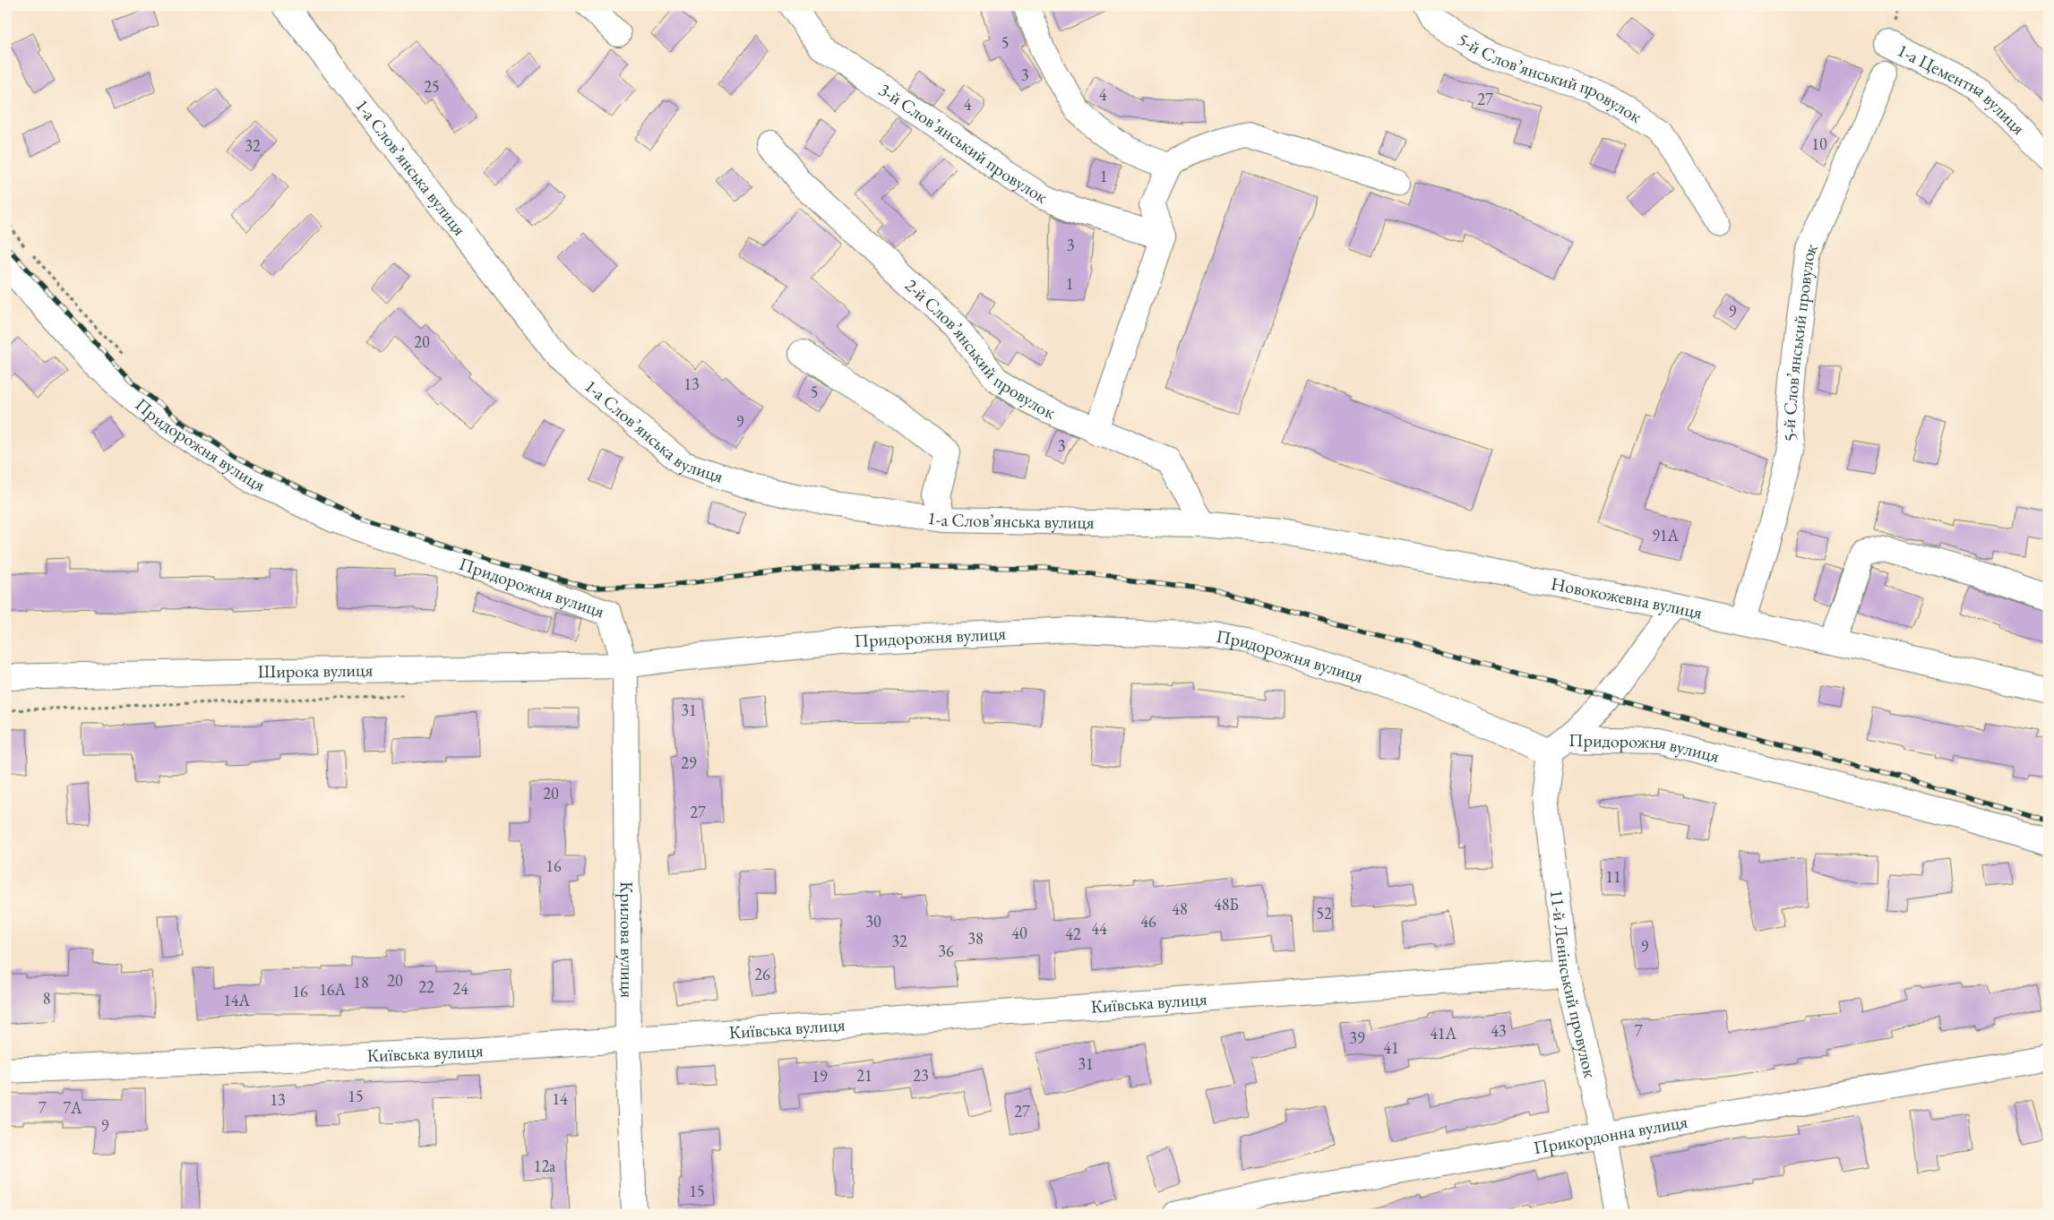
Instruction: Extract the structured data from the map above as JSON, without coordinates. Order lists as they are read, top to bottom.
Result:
{
  "streets": {
    "street": [
      "5-й Слов’янський провулок",
      "1-а Цементна вулиця",
      "3-й Слов’янський провулок",
      "1-а Слов’янська вулиця",
      "2-й Слов’янський провулок",
      "Придорожня вулиця",
      "Новокожевна вулиця",
      "Широка вулиця",
      "Крилова вулиця",
      "11-й Ленінський провулок",
      "Київська вулиця",
      "Прикордонна вулиця"
    ]
  },
  "crossings": [
    ["5-й Слов’янський провулок", "Новокожевна вулиця"],
    ["1-а Слов’янська вулиця", "2-й Слов’янський провулок"],
    ["1-а Слов’янська вулиця", "Новокожевна вулиця"],
    ["2-й Слов’янський провулок", "Новокожевна вулиця"],
    ["Придорожня вулиця", "Широка вулиця"],
    ["Придорожня вулиця", "Крилова вулиця"],
    ["Придорожня вулиця", "11-й Ленінський провулок"],
    ["Широка вулиця", "Крилова вулиця"],
    ["Крилова вулиця", "Київська вулиця"],
    ["11-й Ленінський провулок", "Київська вулиця"],
    ["11-й Ленінський провулок", "Прикордонна вулиця"]
  ],
  "house_numbers": [
    "5",
    "3",
    "25",
    "4",
    "27",
    "4",
    "10",
    "32",
    "1",
    "3",
    "1",
    "9",
    "20",
    "13",
    "5",
    "9",
    "3",
    "91А",
    "31",
    "29",
    "20",
    "27",
    "16",
    "11",
    "48Б",
    "48",
    "52",
    "30",
    "46",
    "44",
    "40",
    "42",
    "38",
    "32",
    "9",
    "36",
    "26",
    "20",
    "18",
    "22",
    "24",
    "16А",
    "16",
    "8",
    "14А",
    "43",
    "7",
    "41А",
    "39",
    "41",
    "31",
    "21",
    "23",
    "19",
    "15",
    "14",
    "13",
    "7",
    "7А",
    "27",
    "9",
    "12а",
    "15"
  ]
}
